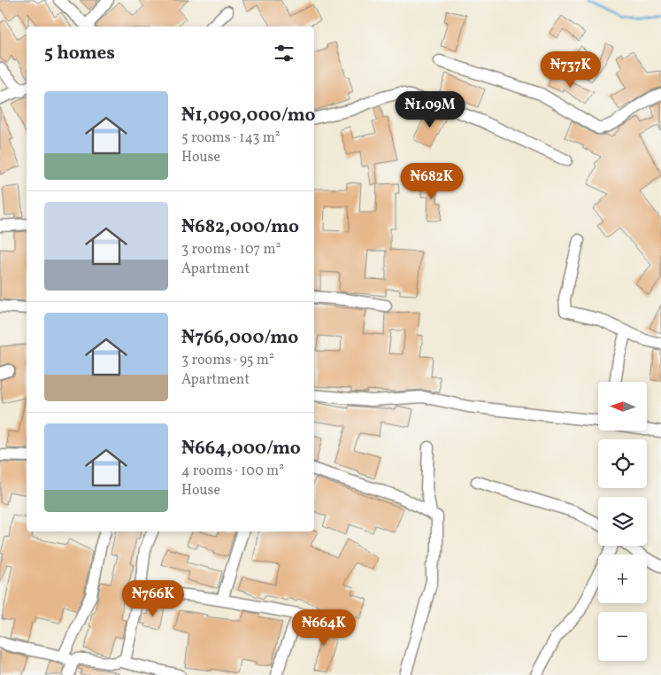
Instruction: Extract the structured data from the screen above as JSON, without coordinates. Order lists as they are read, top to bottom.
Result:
{
  "north": "left",
  "page": {
    "heading": "5 homes",
    "price": [
      "₦737K",
      "₦1.09M",
      "₦682K",
      "₦766K",
      "₦664K"
    ],
    "list": [
      {
        "name": "₦1,090,000/mo",
        "note": "5 rooms · 143 m² · House"
      },
      {
        "name": "₦682,000/mo",
        "note": "3 rooms · 107 m² · Apartment"
      },
      {
        "name": "₦766,000/mo",
        "note": "3 rooms · 95 m² · Apartment"
      },
      {
        "name": "₦664,000/mo",
        "note": "4 rooms · 100 m² · House"
      }
    ],
    "map_buttons": ["+", "−"]
  }
}
